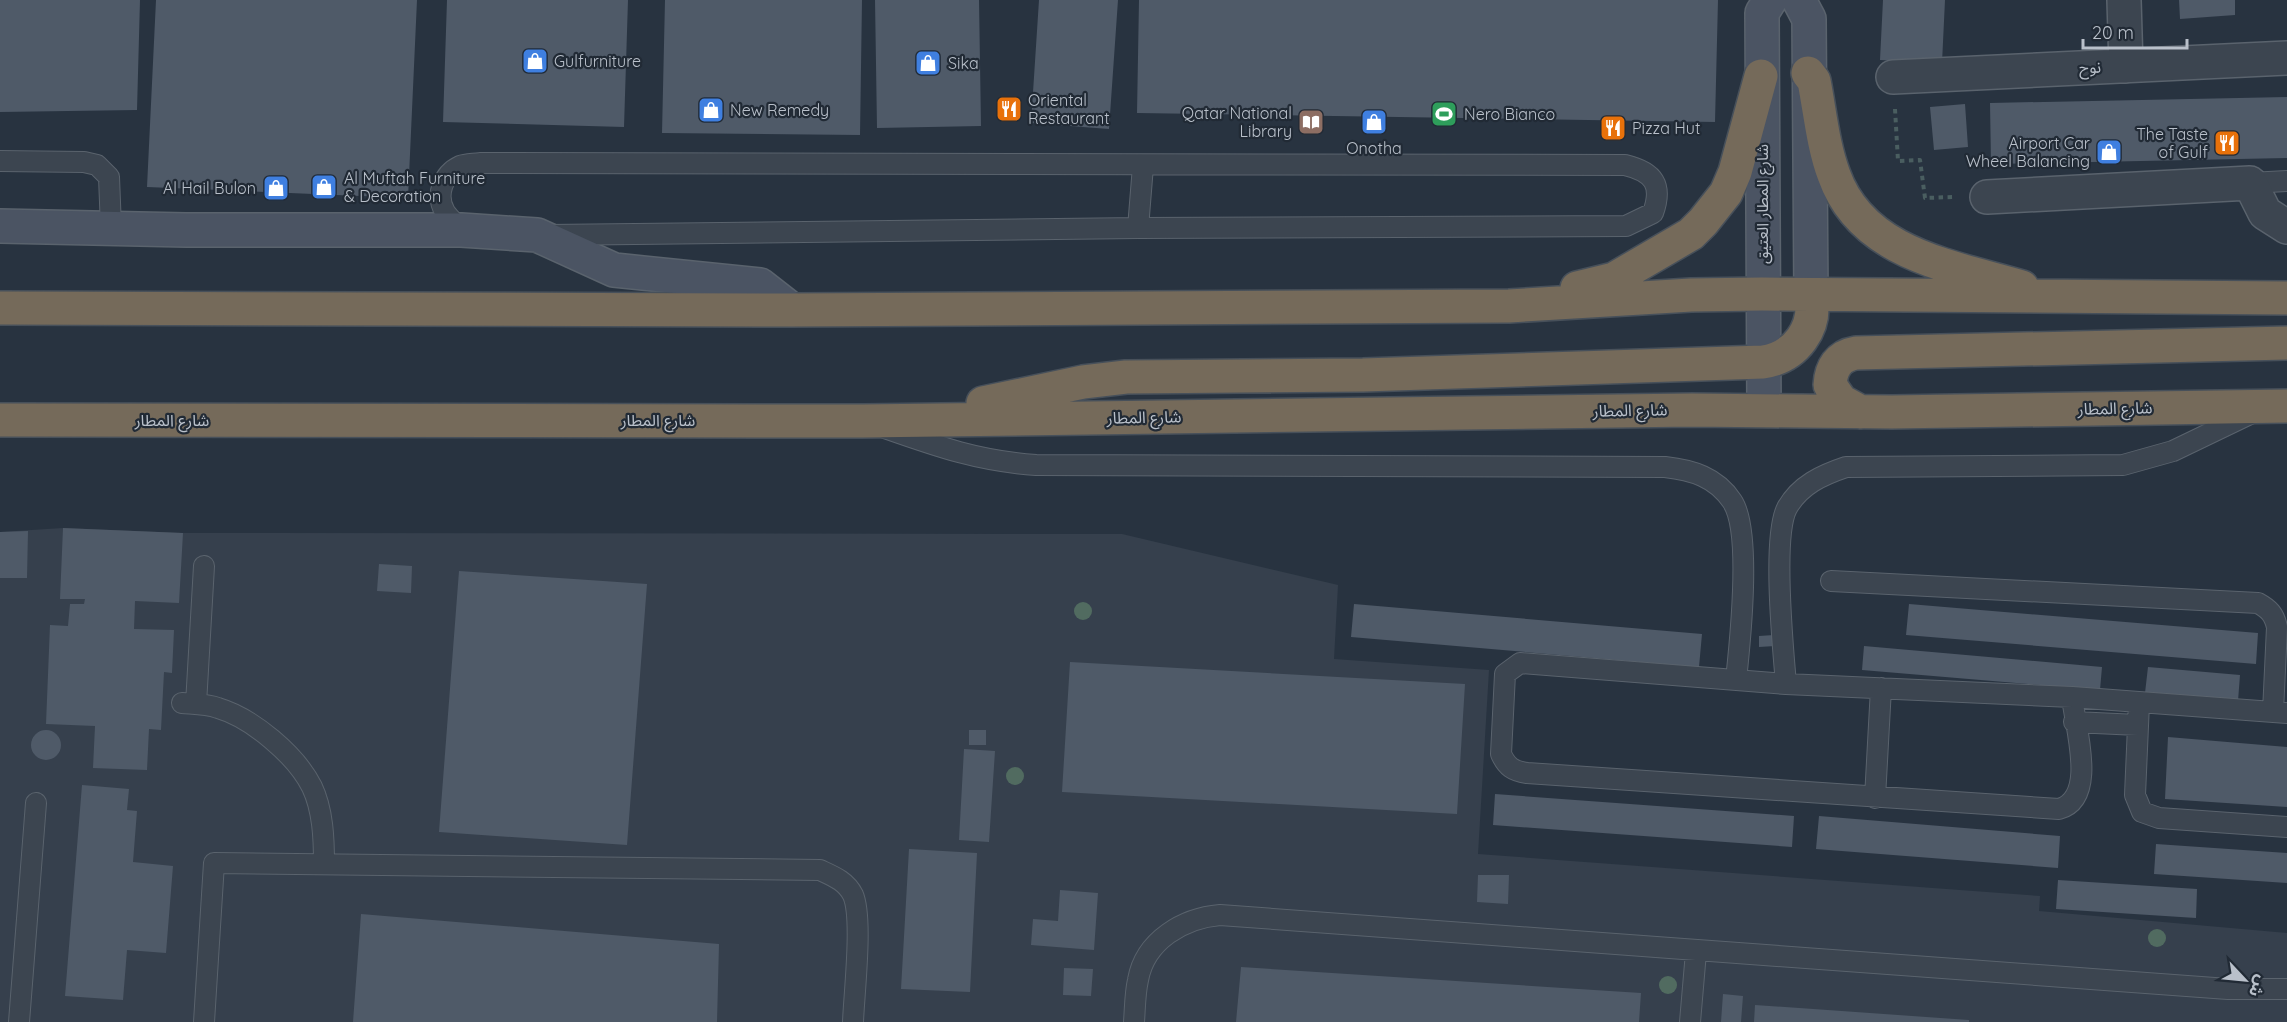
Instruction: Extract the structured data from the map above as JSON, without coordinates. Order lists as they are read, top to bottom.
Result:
{
  "streets": {
    "highway": ["شارع المطار"],
    "street": ["نوح", "شارع المطار العتيق"]
  },
  "crossings": [
    ["شارع المطار العتيق", "شارع المطار"]
  ],
  "places": {
    "shop": [
      "Gulfurniture",
      "Sika",
      "New Remedy",
      "Onotha",
      "Airport Car Wheel Balancing",
      "Al Muftah Furniture & Decoration",
      "Al Hail Bulon"
    ],
    "restaurant": ["Oriental Restaurant", "Pizza Hut", "The Taste of Gulf"],
    "sports": ["Nero Bianco"],
    "library": ["Qatar National Library"]
  },
  "scale_bar": "20 m",
  "north": "bottom right"
}
